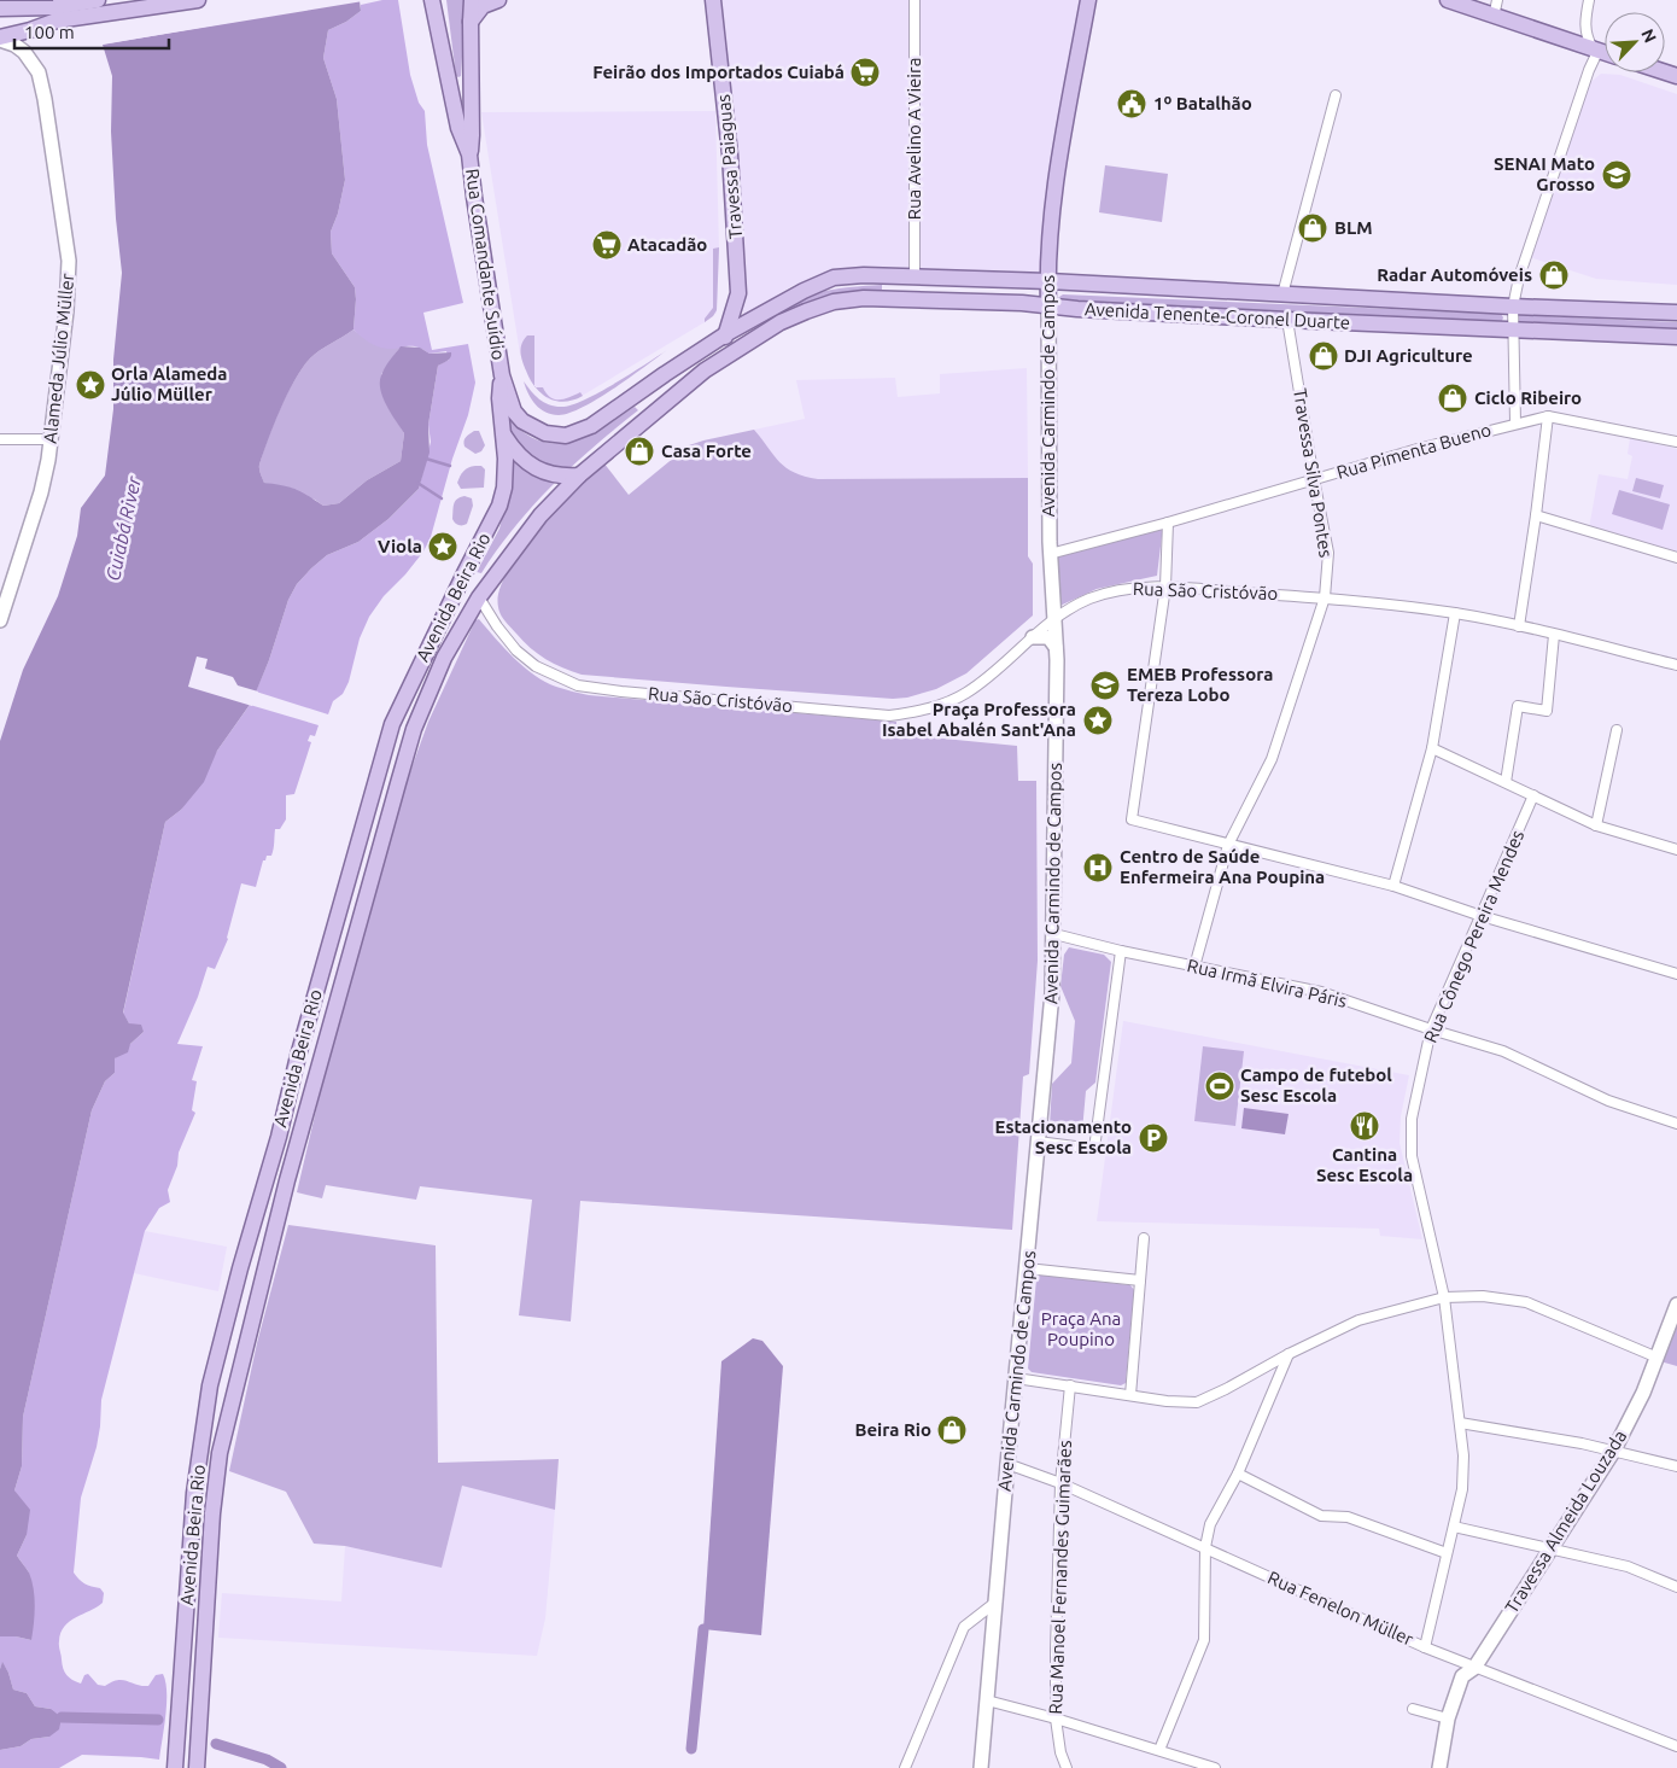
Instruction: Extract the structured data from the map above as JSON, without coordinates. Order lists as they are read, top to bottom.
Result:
{
  "streets": {
    "main road": [
      "Travessa Paiaguas",
      "Rua Comandante Suídio",
      "Avenida Tenente-Coronel Duarte",
      "Alameda Júlio Müller",
      "Avenida Carmindo de Campos",
      "Avenida Beira Rio",
      "Travessa Almeida Louzada"
    ],
    "street": [
      "Rua Avelino A Vieira",
      "Rua Pimenta Bueno",
      "Travessa Silva Pontes",
      "Rua São Cristóvão",
      "Rua Cônego Pereira Mendes",
      "Rua Irmã Elvira Páris",
      "Rua Manoel Fernandes Guimarães",
      "Rua Fenelon Müller"
    ]
  },
  "crossings": [
    ["Rua Avelino A Vieira", "Avenida Tenente-Coronel Duarte"],
    ["Travessa Paiaguas", "Avenida Tenente-Coronel Duarte"],
    ["Rua Comandante Suídio", "Avenida Tenente-Coronel Duarte"],
    ["Rua Comandante Suídio", "Avenida Beira Rio"],
    ["Avenida Tenente-Coronel Duarte", "Avenida Carmindo de Campos"],
    ["Avenida Tenente-Coronel Duarte", "Travessa Silva Pontes"],
    ["Avenida Tenente-Coronel Duarte", "Avenida Beira Rio"],
    ["Avenida Carmindo de Campos", "Rua Pimenta Bueno"],
    ["Avenida Carmindo de Campos", "Rua São Cristóvão"],
    ["Avenida Carmindo de Campos", "Rua Irmã Elvira Páris"],
    ["Avenida Carmindo de Campos", "Rua Fenelon Müller"],
    ["Rua Pimenta Bueno", "Travessa Silva Pontes"],
    ["Travessa Silva Pontes", "Rua São Cristóvão"],
    ["Travessa Silva Pontes", "Rua Irmã Elvira Páris"],
    ["Rua São Cristóvão", "Avenida Beira Rio"],
    ["Rua Cônego Pereira Mendes", "Rua Irmã Elvira Páris"],
    ["Rua Cônego Pereira Mendes", "Rua Fenelon Müller"],
    ["Travessa Almeida Louzada", "Rua Fenelon Müller"],
    ["Rua Manoel Fernandes Guimarães", "Rua Fenelon Müller"]
  ],
  "water": ["Cuiabá River"],
  "parks": ["Praça Ana Poupino"],
  "places": {
    "supermarket": ["Feirão dos Importados Cuiabá", "Atacadão"],
    "public building": ["1º Batalhão"],
    "school or university": ["SENAI Mato Grosso", "EMEB Professora Tereza Lobo"],
    "shop": [
      "BLM",
      "Radar Automóveis",
      "DJI Agriculture",
      "Ciclo Ribeiro",
      "Casa Forte",
      "Beira Rio"
    ],
    "place": ["Orla Alameda Júlio Müller", "Viola", "Praça Professora Isabel Abalén Sant'Ana"],
    "hospital": ["Centro de Saúde Enfermeira Ana Poupina"],
    "sports": ["Campo de futebol Sesc Escola"],
    "restaurant": ["Cantina Sesc Escola"],
    "parking": ["Estacionamento Sesc Escola"]
  },
  "scale_bar": "100 m",
  "north": "top right"
}
